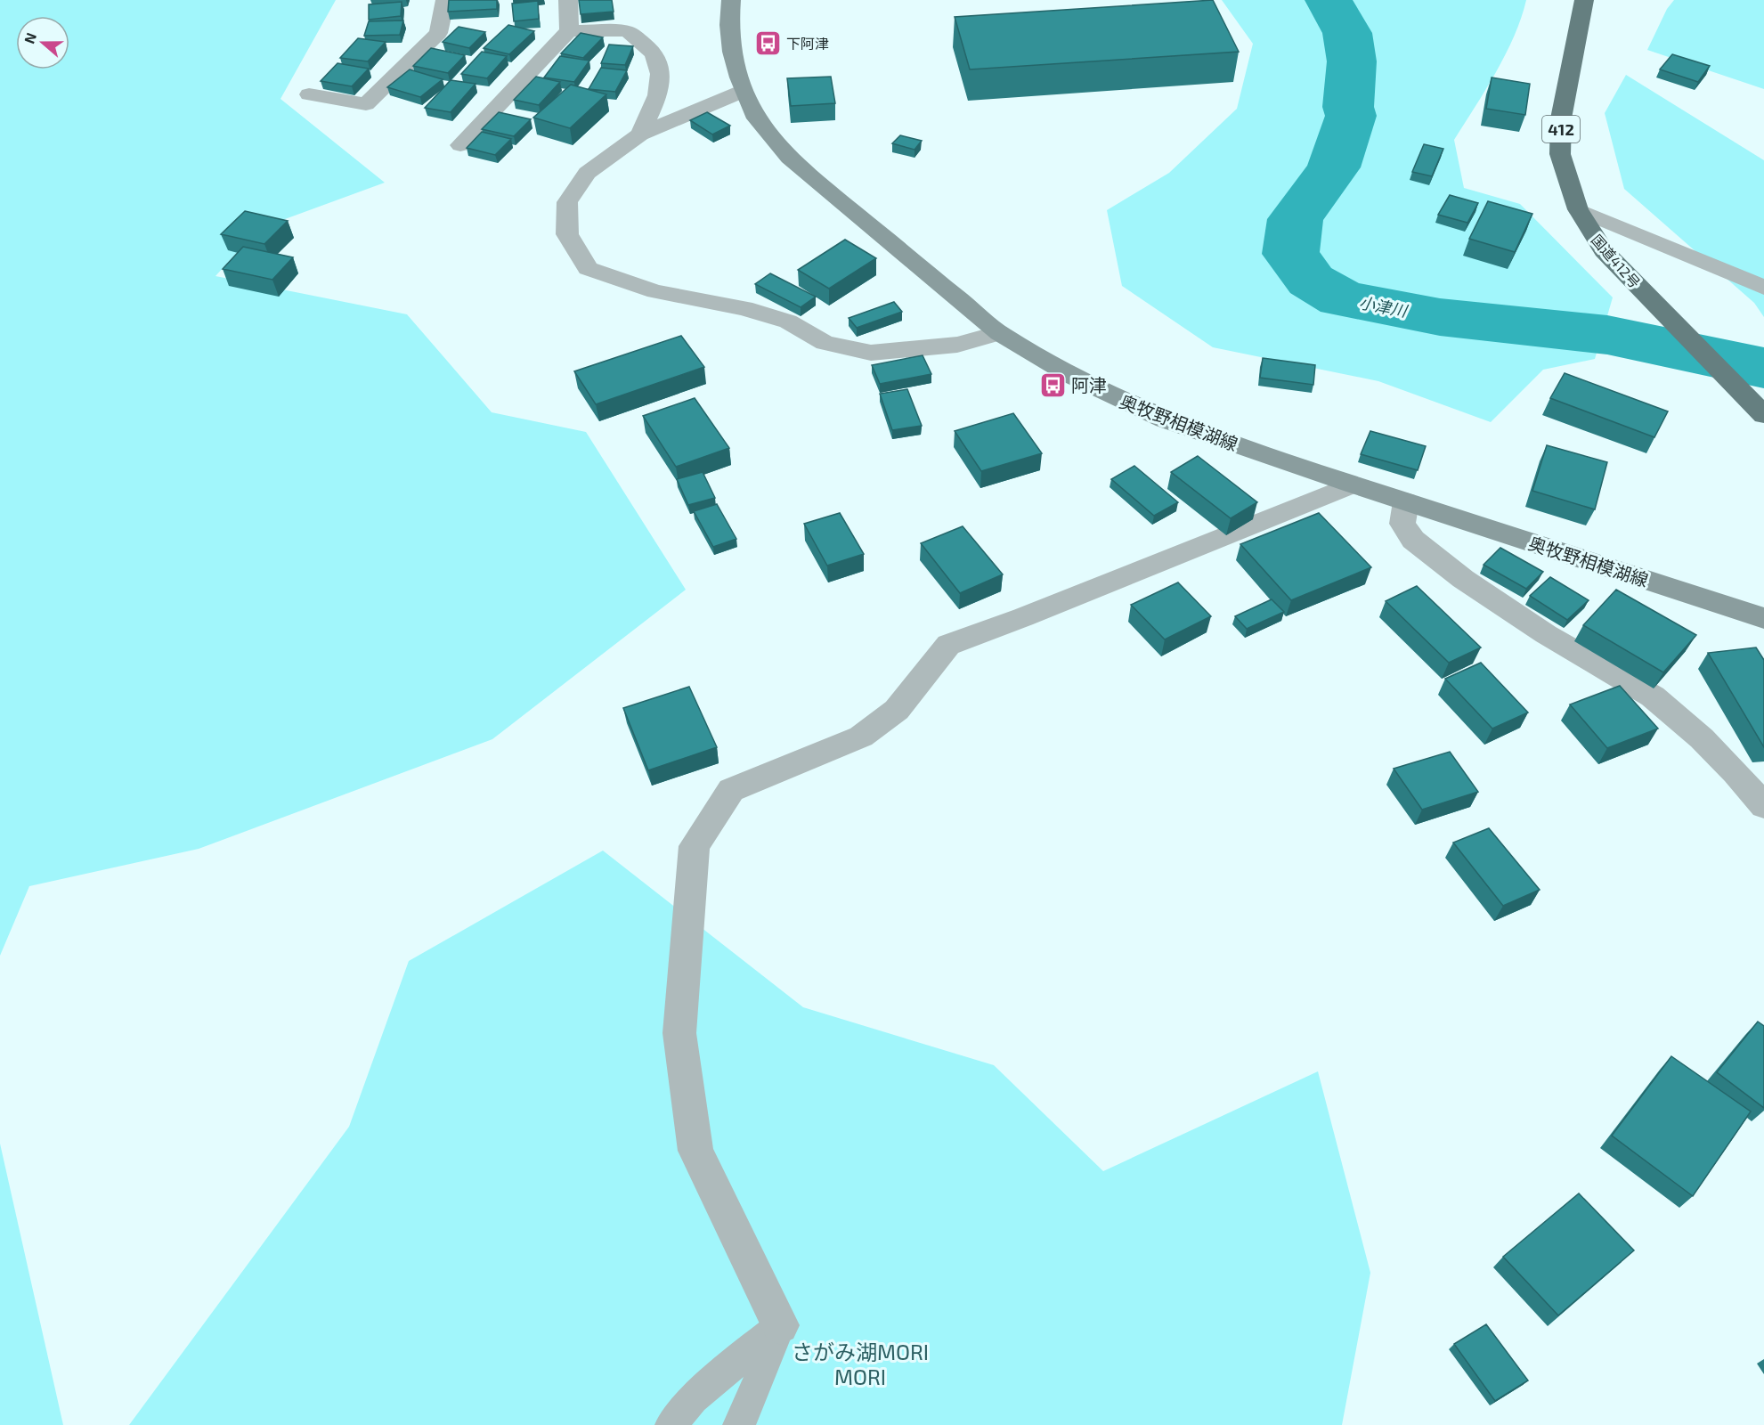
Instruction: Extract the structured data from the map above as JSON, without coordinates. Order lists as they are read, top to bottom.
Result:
{
  "streets": {
    "highway": ["412", "国道412号"],
    "main road": ["奥牧野相模湖線"]
  },
  "water": ["小津川"],
  "parks": ["さがみ湖MORI MORI"],
  "places": {
    "bus stop": ["下阿津", "阿津"]
  },
  "north": "left"
}
